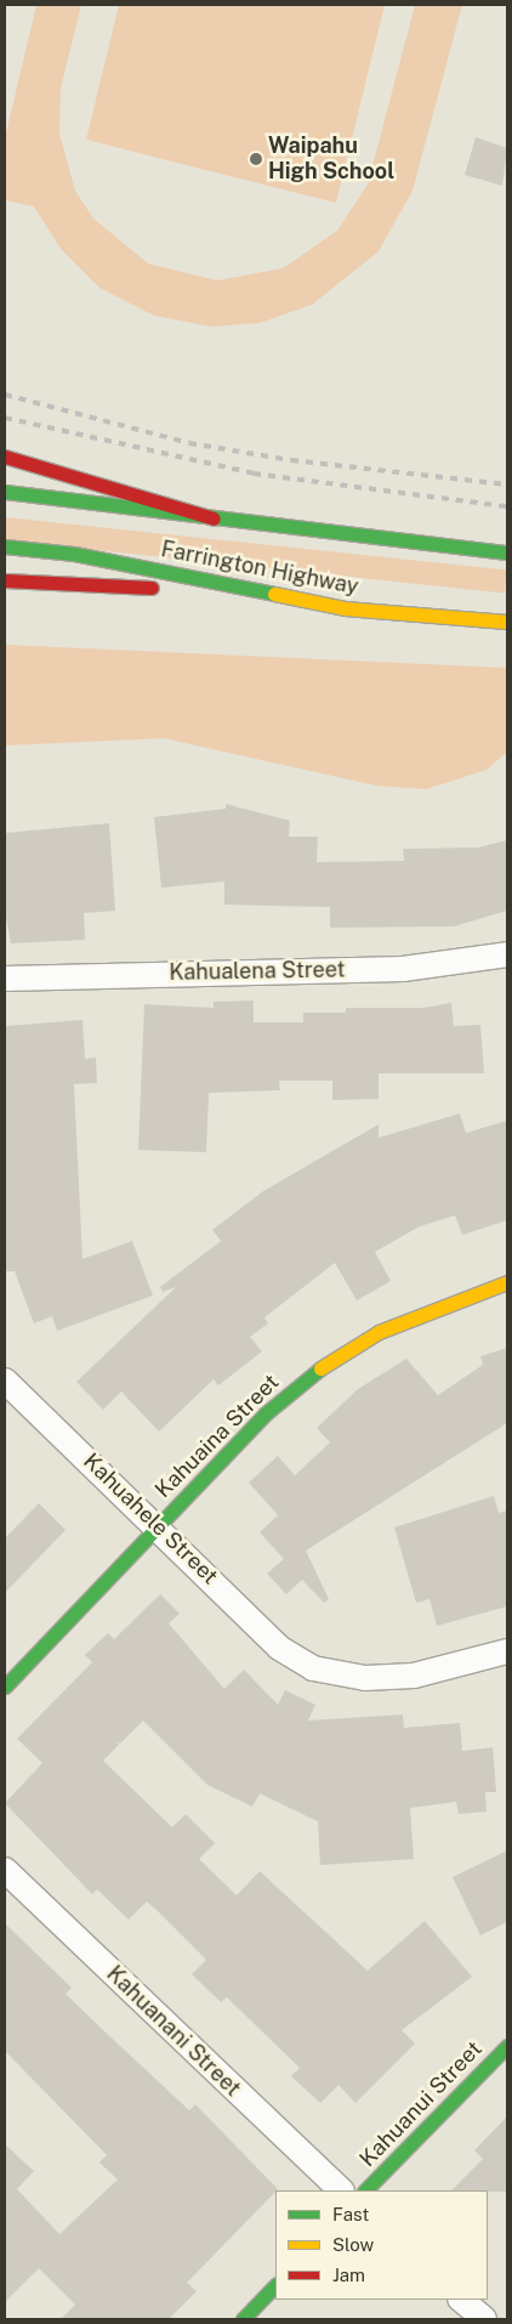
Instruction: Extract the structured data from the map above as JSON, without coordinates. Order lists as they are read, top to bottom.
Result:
{
  "streets": {
    "main road": ["Farrington Highway", "Kahuaina Street", "Kahuanui Street"],
    "street": ["Kahualena Street", "Kahuahele Street", "Kahuanani Street"]
  },
  "crossings": [
    ["Kahuaina Street", "Kahuahele Street"]
  ],
  "places": ["Waipahu High School"],
  "legend": ["Fast", "Slow", "Jam"]
}
